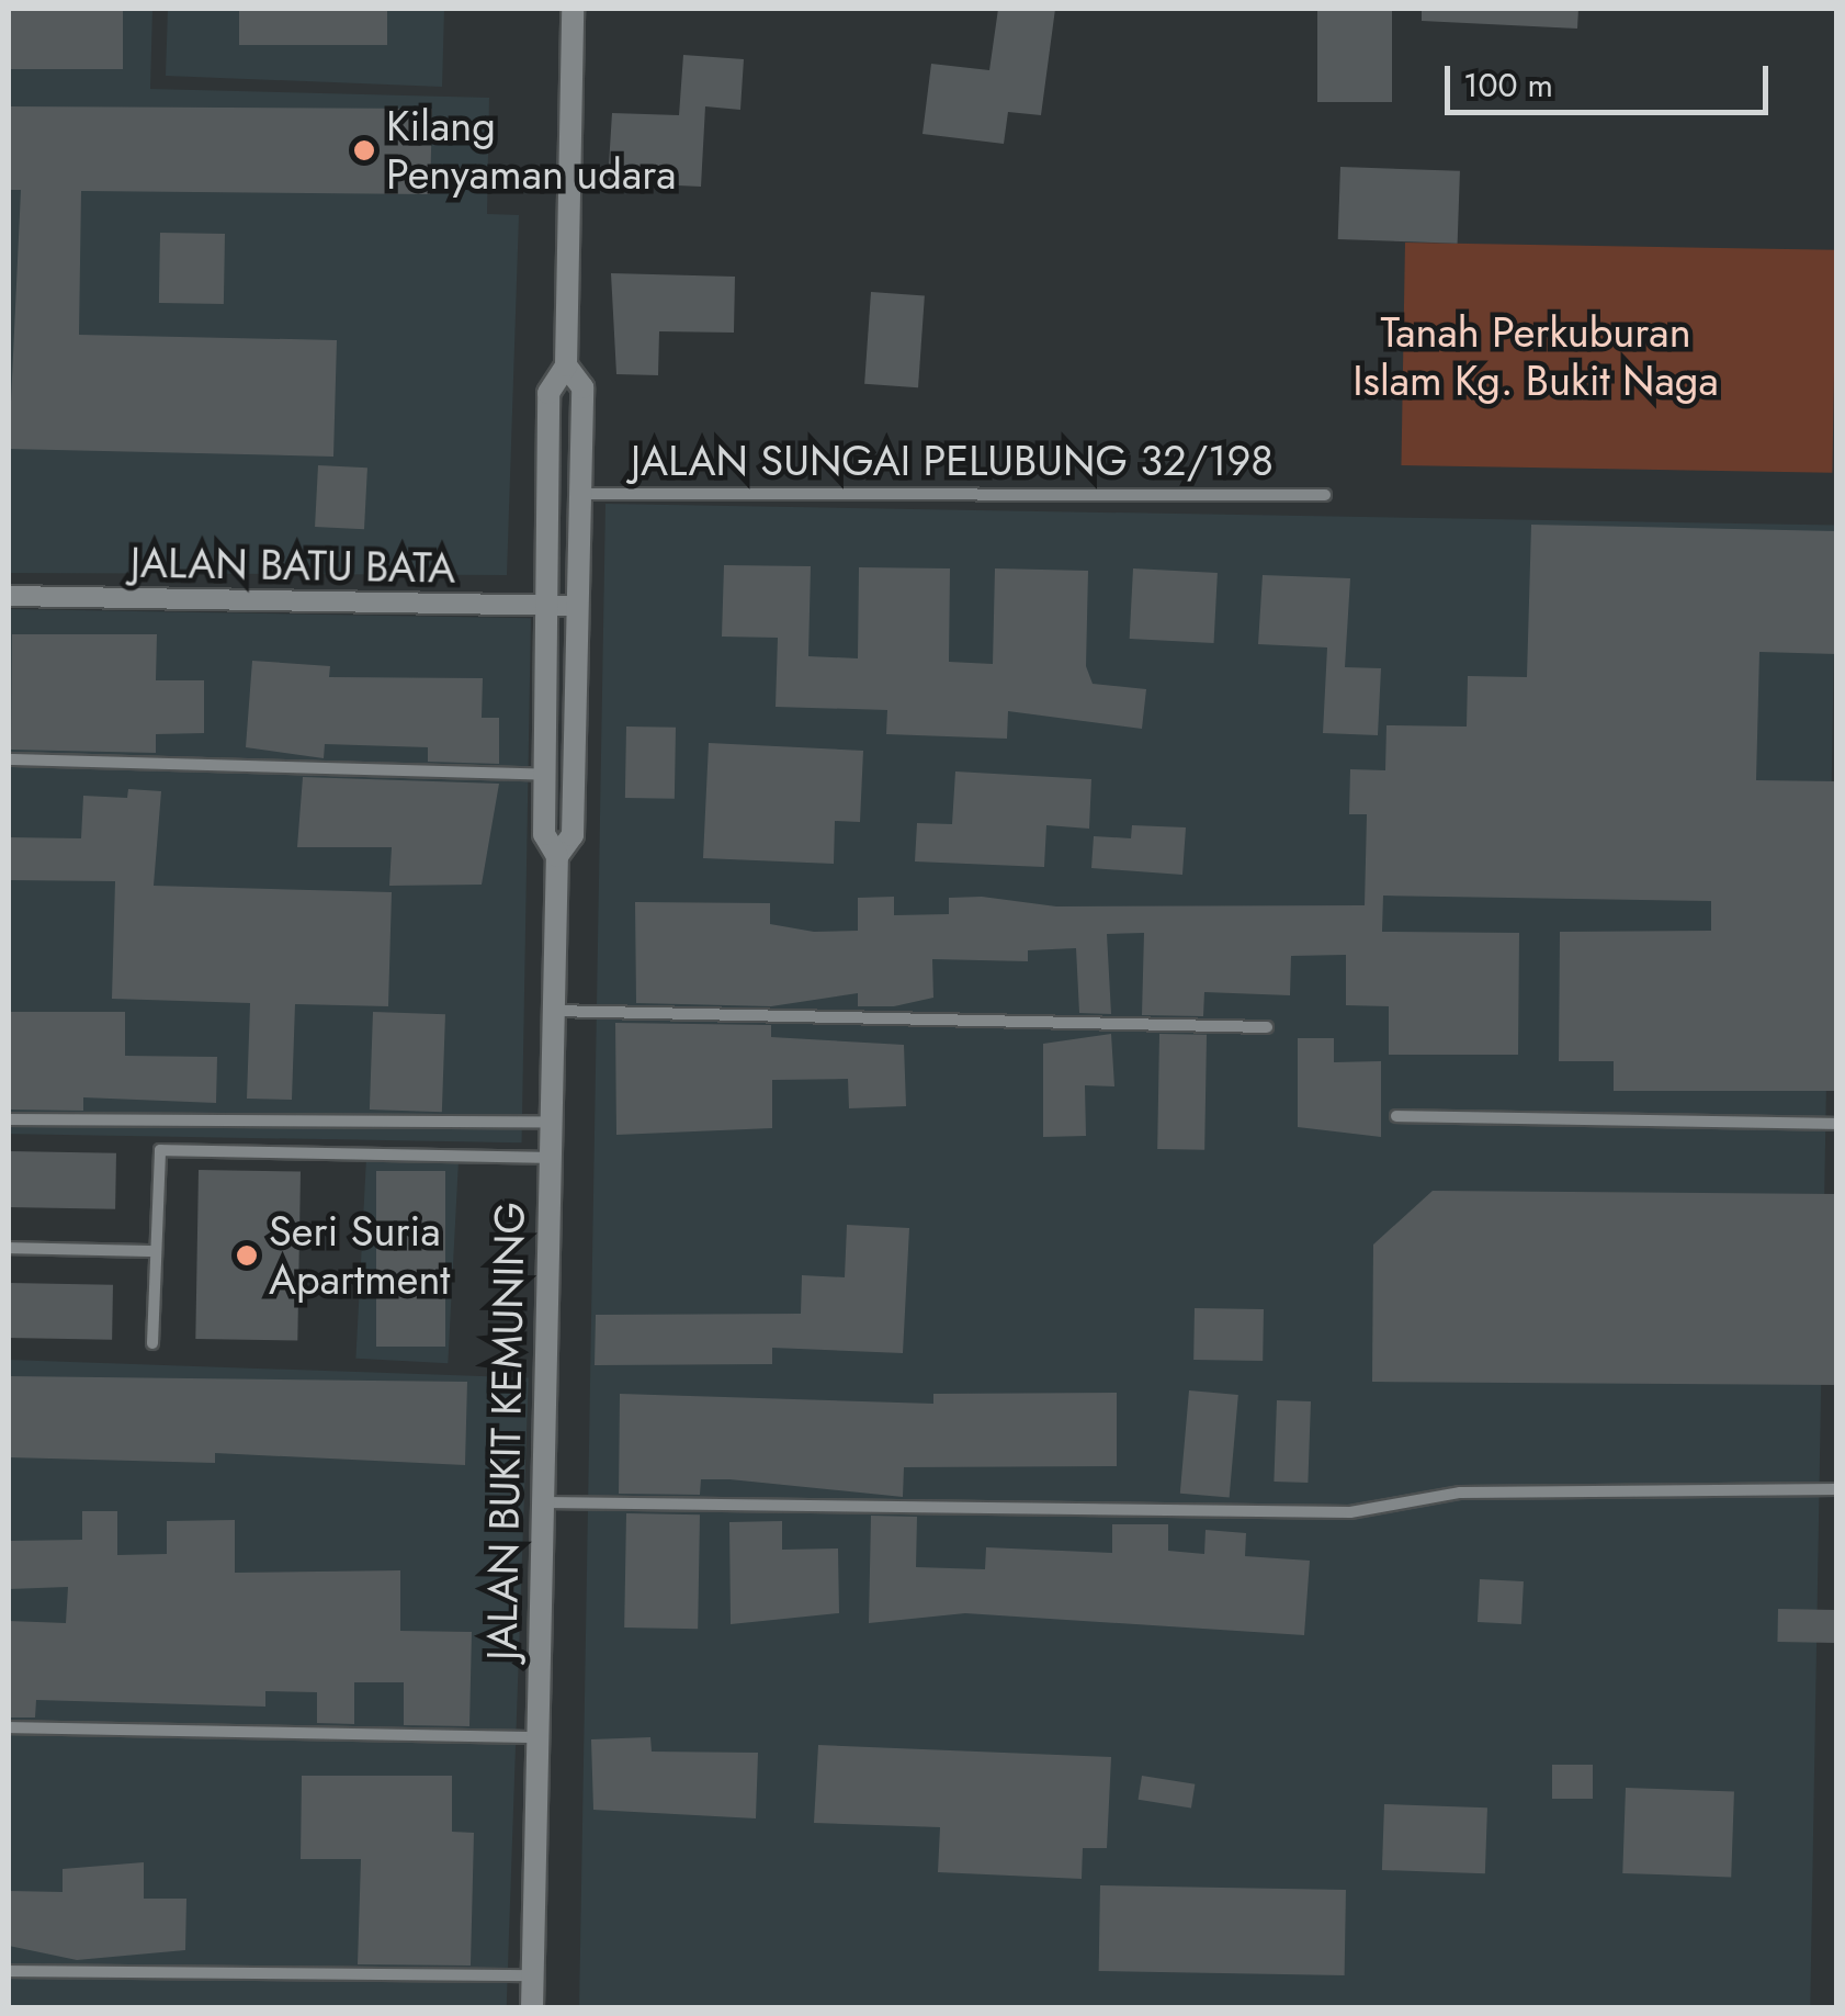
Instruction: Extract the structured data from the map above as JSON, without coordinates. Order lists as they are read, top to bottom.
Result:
{
  "streets": {
    "main road": ["JALAN BUKIT KEMUNING"],
    "street": ["JALAN SUNGAI PELUBUNG 32/198", "JALAN BATU BATA"]
  },
  "crossings": [
    ["JALAN SUNGAI PELUBUNG 32/198", "JALAN BUKIT KEMUNING"],
    ["JALAN BATU BATA", "JALAN BUKIT KEMUNING"]
  ],
  "parks": ["Tanah Perkuburan Islam Kg. Bukit Naga"],
  "places": ["Kilang Penyaman udara", "Seri Suria Apartment"],
  "scale_bar": "100 m"
}
